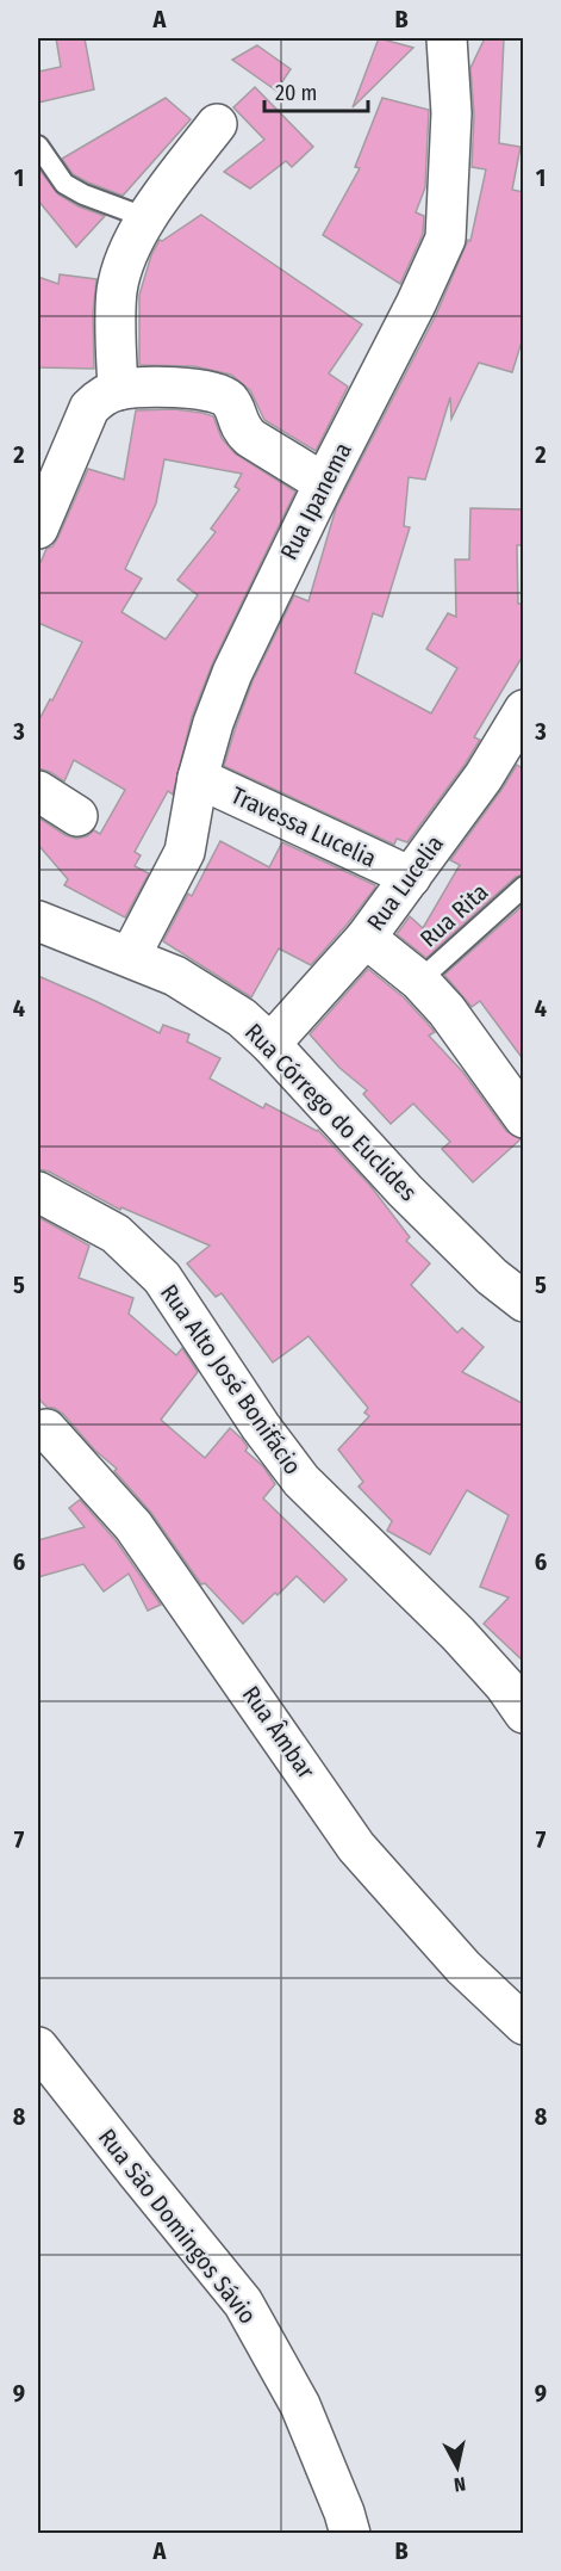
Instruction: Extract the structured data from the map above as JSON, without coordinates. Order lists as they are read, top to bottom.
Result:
{
  "streets": {
    "street": [
      "Rua Ipanema",
      "Travessa Lucelia",
      "Rua Lucelia",
      "Rua Córrego do Euclides",
      "Rua Alto José Bonifácio",
      "Rua Âmbar",
      "Rua São Domingos Sávio"
    ],
    "lane": ["Rua Rita"]
  },
  "crossings": [
    ["Rua Ipanema", "Travessa Lucelia"],
    ["Rua Ipanema", "Rua Córrego do Euclides"],
    ["Travessa Lucelia", "Rua Lucelia"],
    ["Rua Lucelia", "Rua Córrego do Euclides"]
  ],
  "scale_bar": "20 m",
  "north": "bottom",
  "grid": {
    "columns": ["A", "B"],
    "rows": [
      "1",
      "2",
      "3",
      "4",
      "5",
      "6",
      "7",
      "8",
      "9"
    ]
  }
}
